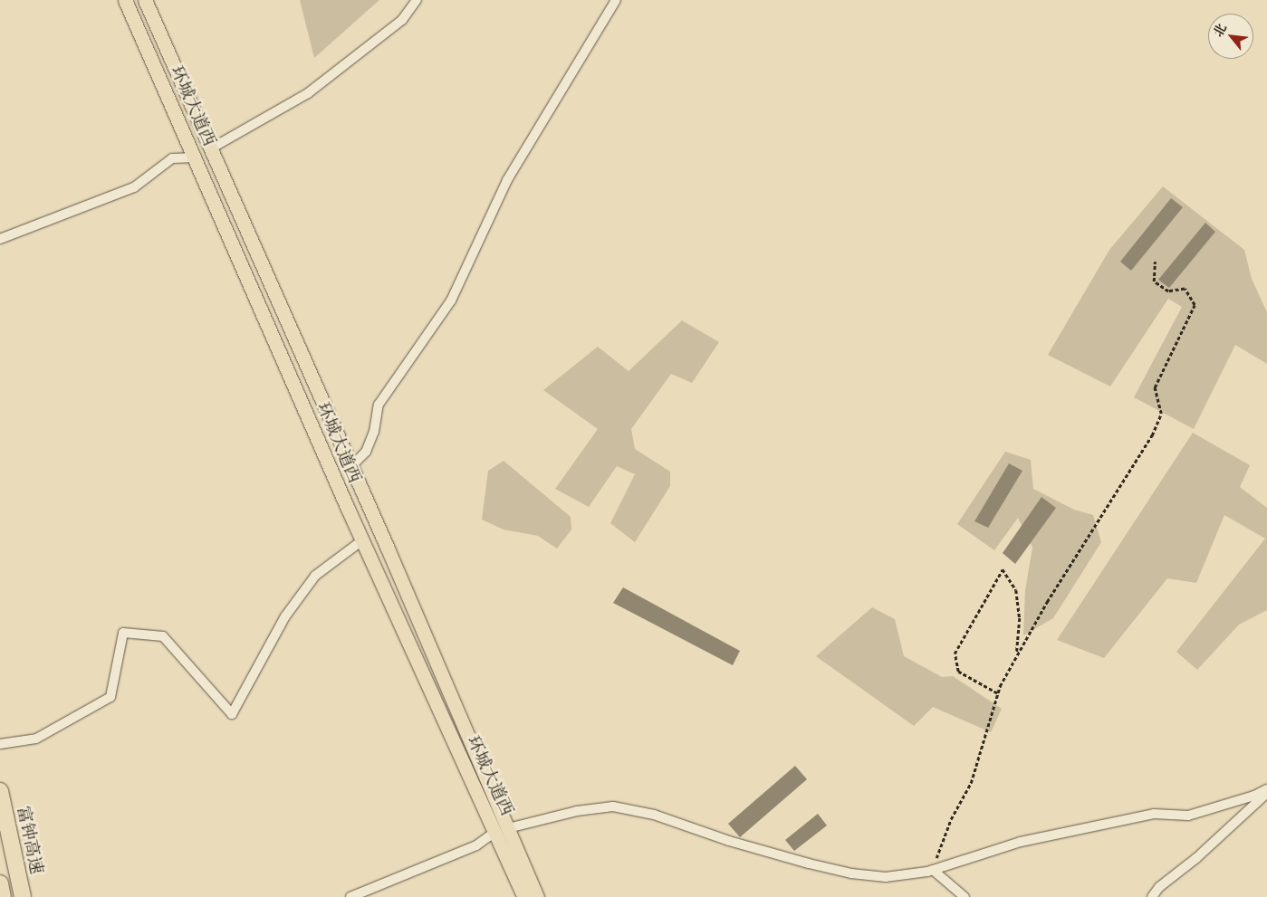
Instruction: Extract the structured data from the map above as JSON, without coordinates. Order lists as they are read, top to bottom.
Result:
{
  "streets": {
    "highway": ["富钟高速"],
    "main road": ["环城大道西"]
  },
  "north": "top left"
}
